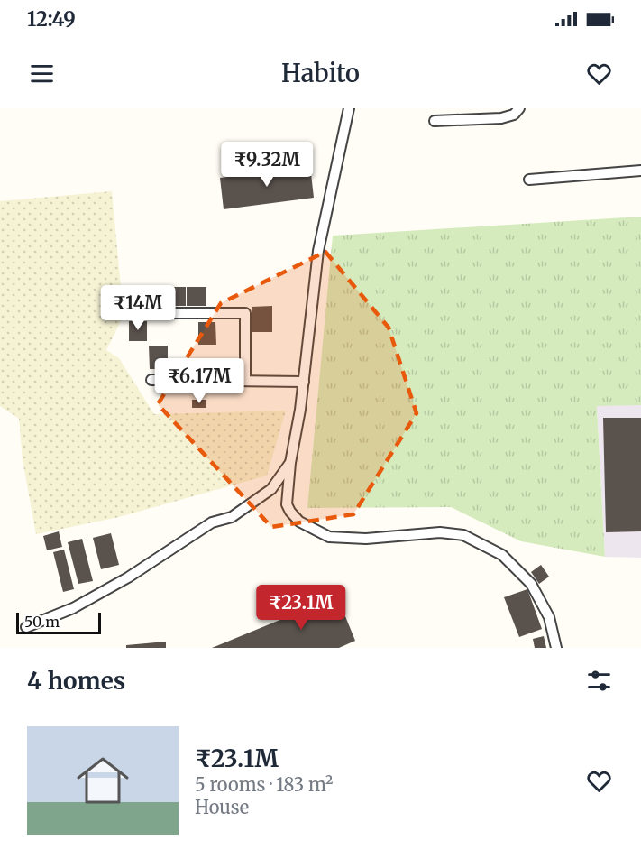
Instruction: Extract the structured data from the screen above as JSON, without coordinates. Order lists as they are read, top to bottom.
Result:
{
  "scale_bar": "50 m",
  "page": {
    "status": "12:49",
    "header": "Habito",
    "price": [
      "₹9.32M",
      "₹14M",
      "₹6.17M",
      "₹23.1M"
    ],
    "scale": "50 m",
    "heading": "4 homes",
    "list": [
      {
        "name": "₹23.1M",
        "note": "5 rooms · 183 m² · House"
      }
    ]
  }
}
